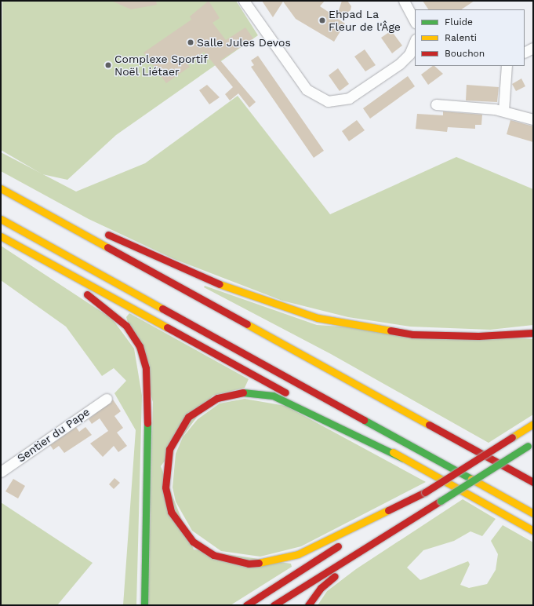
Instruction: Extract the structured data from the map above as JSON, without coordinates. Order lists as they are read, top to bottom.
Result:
{
  "streets": {
    "street": ["Sentier du Pape"]
  },
  "places": ["Ehpad La Fleur de l'Âge", "Salle Jules Devos", "Complexe Sportif Noël Liétaer"],
  "legend": ["Fluide", "Ralenti", "Bouchon"]
}
